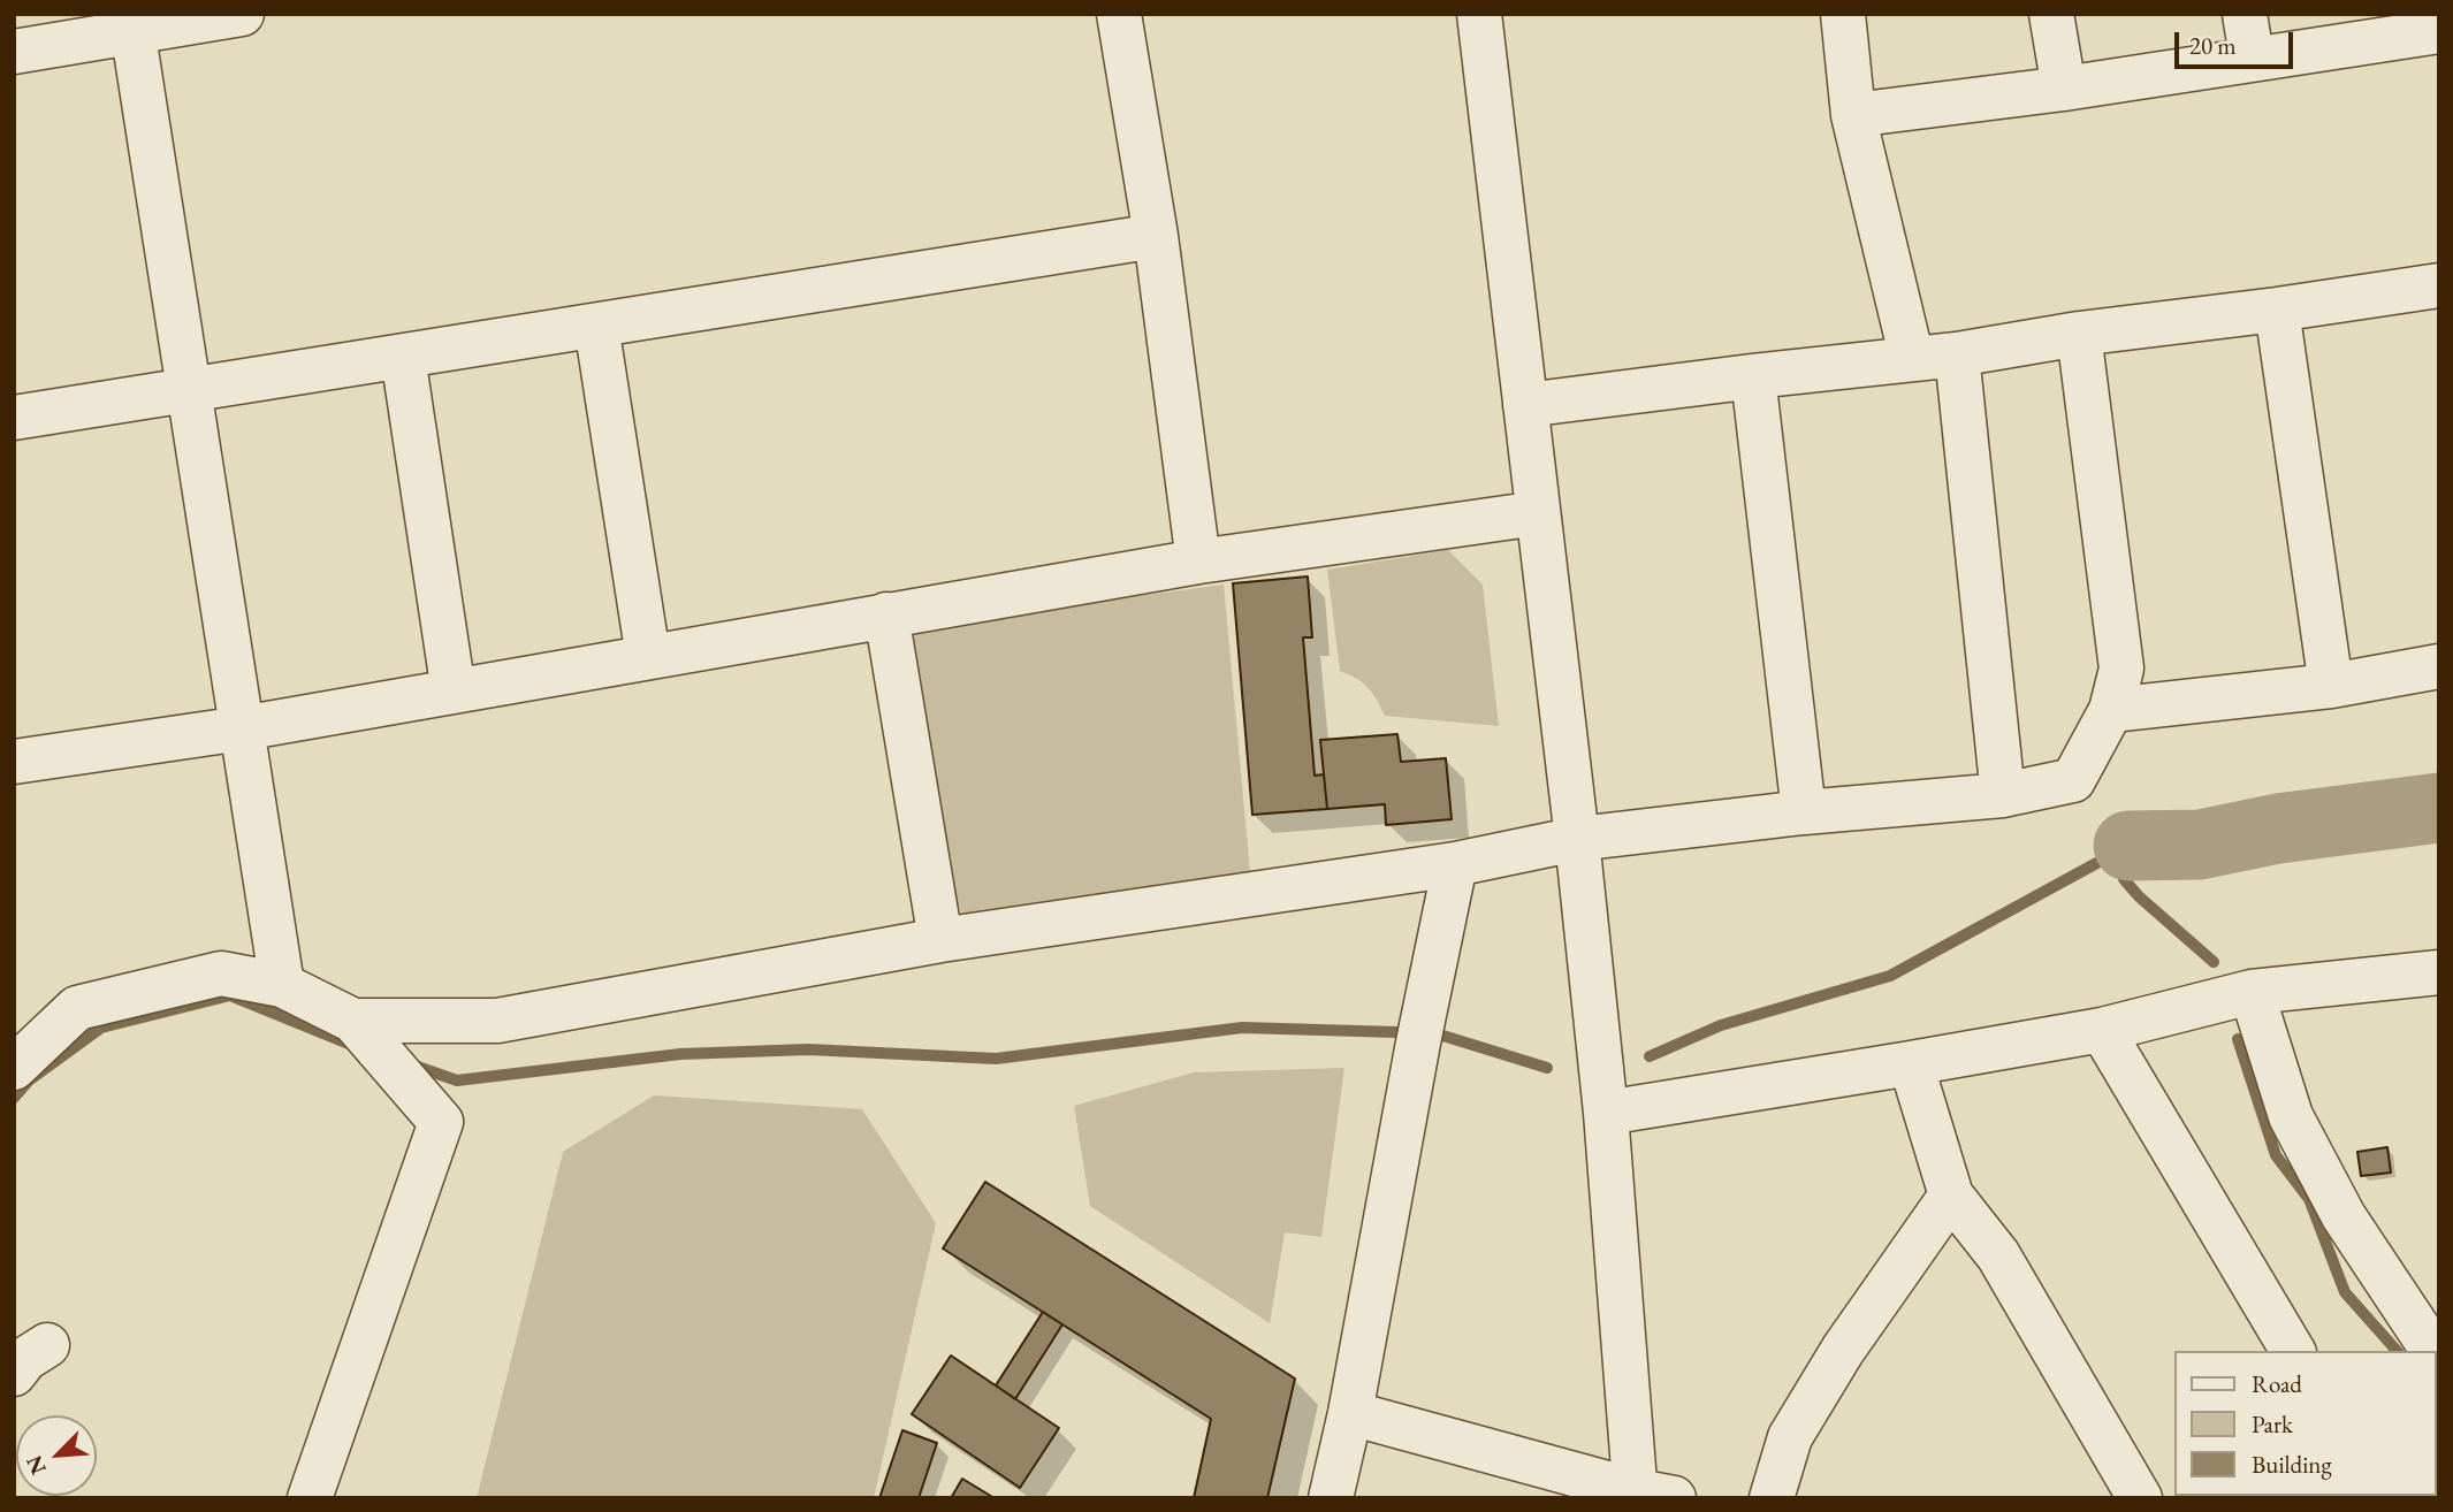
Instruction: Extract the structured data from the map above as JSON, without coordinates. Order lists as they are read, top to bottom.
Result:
{
  "legend": ["Road", "Park", "Building"],
  "scale_bar": "20 m",
  "north": "bottom left"
}
